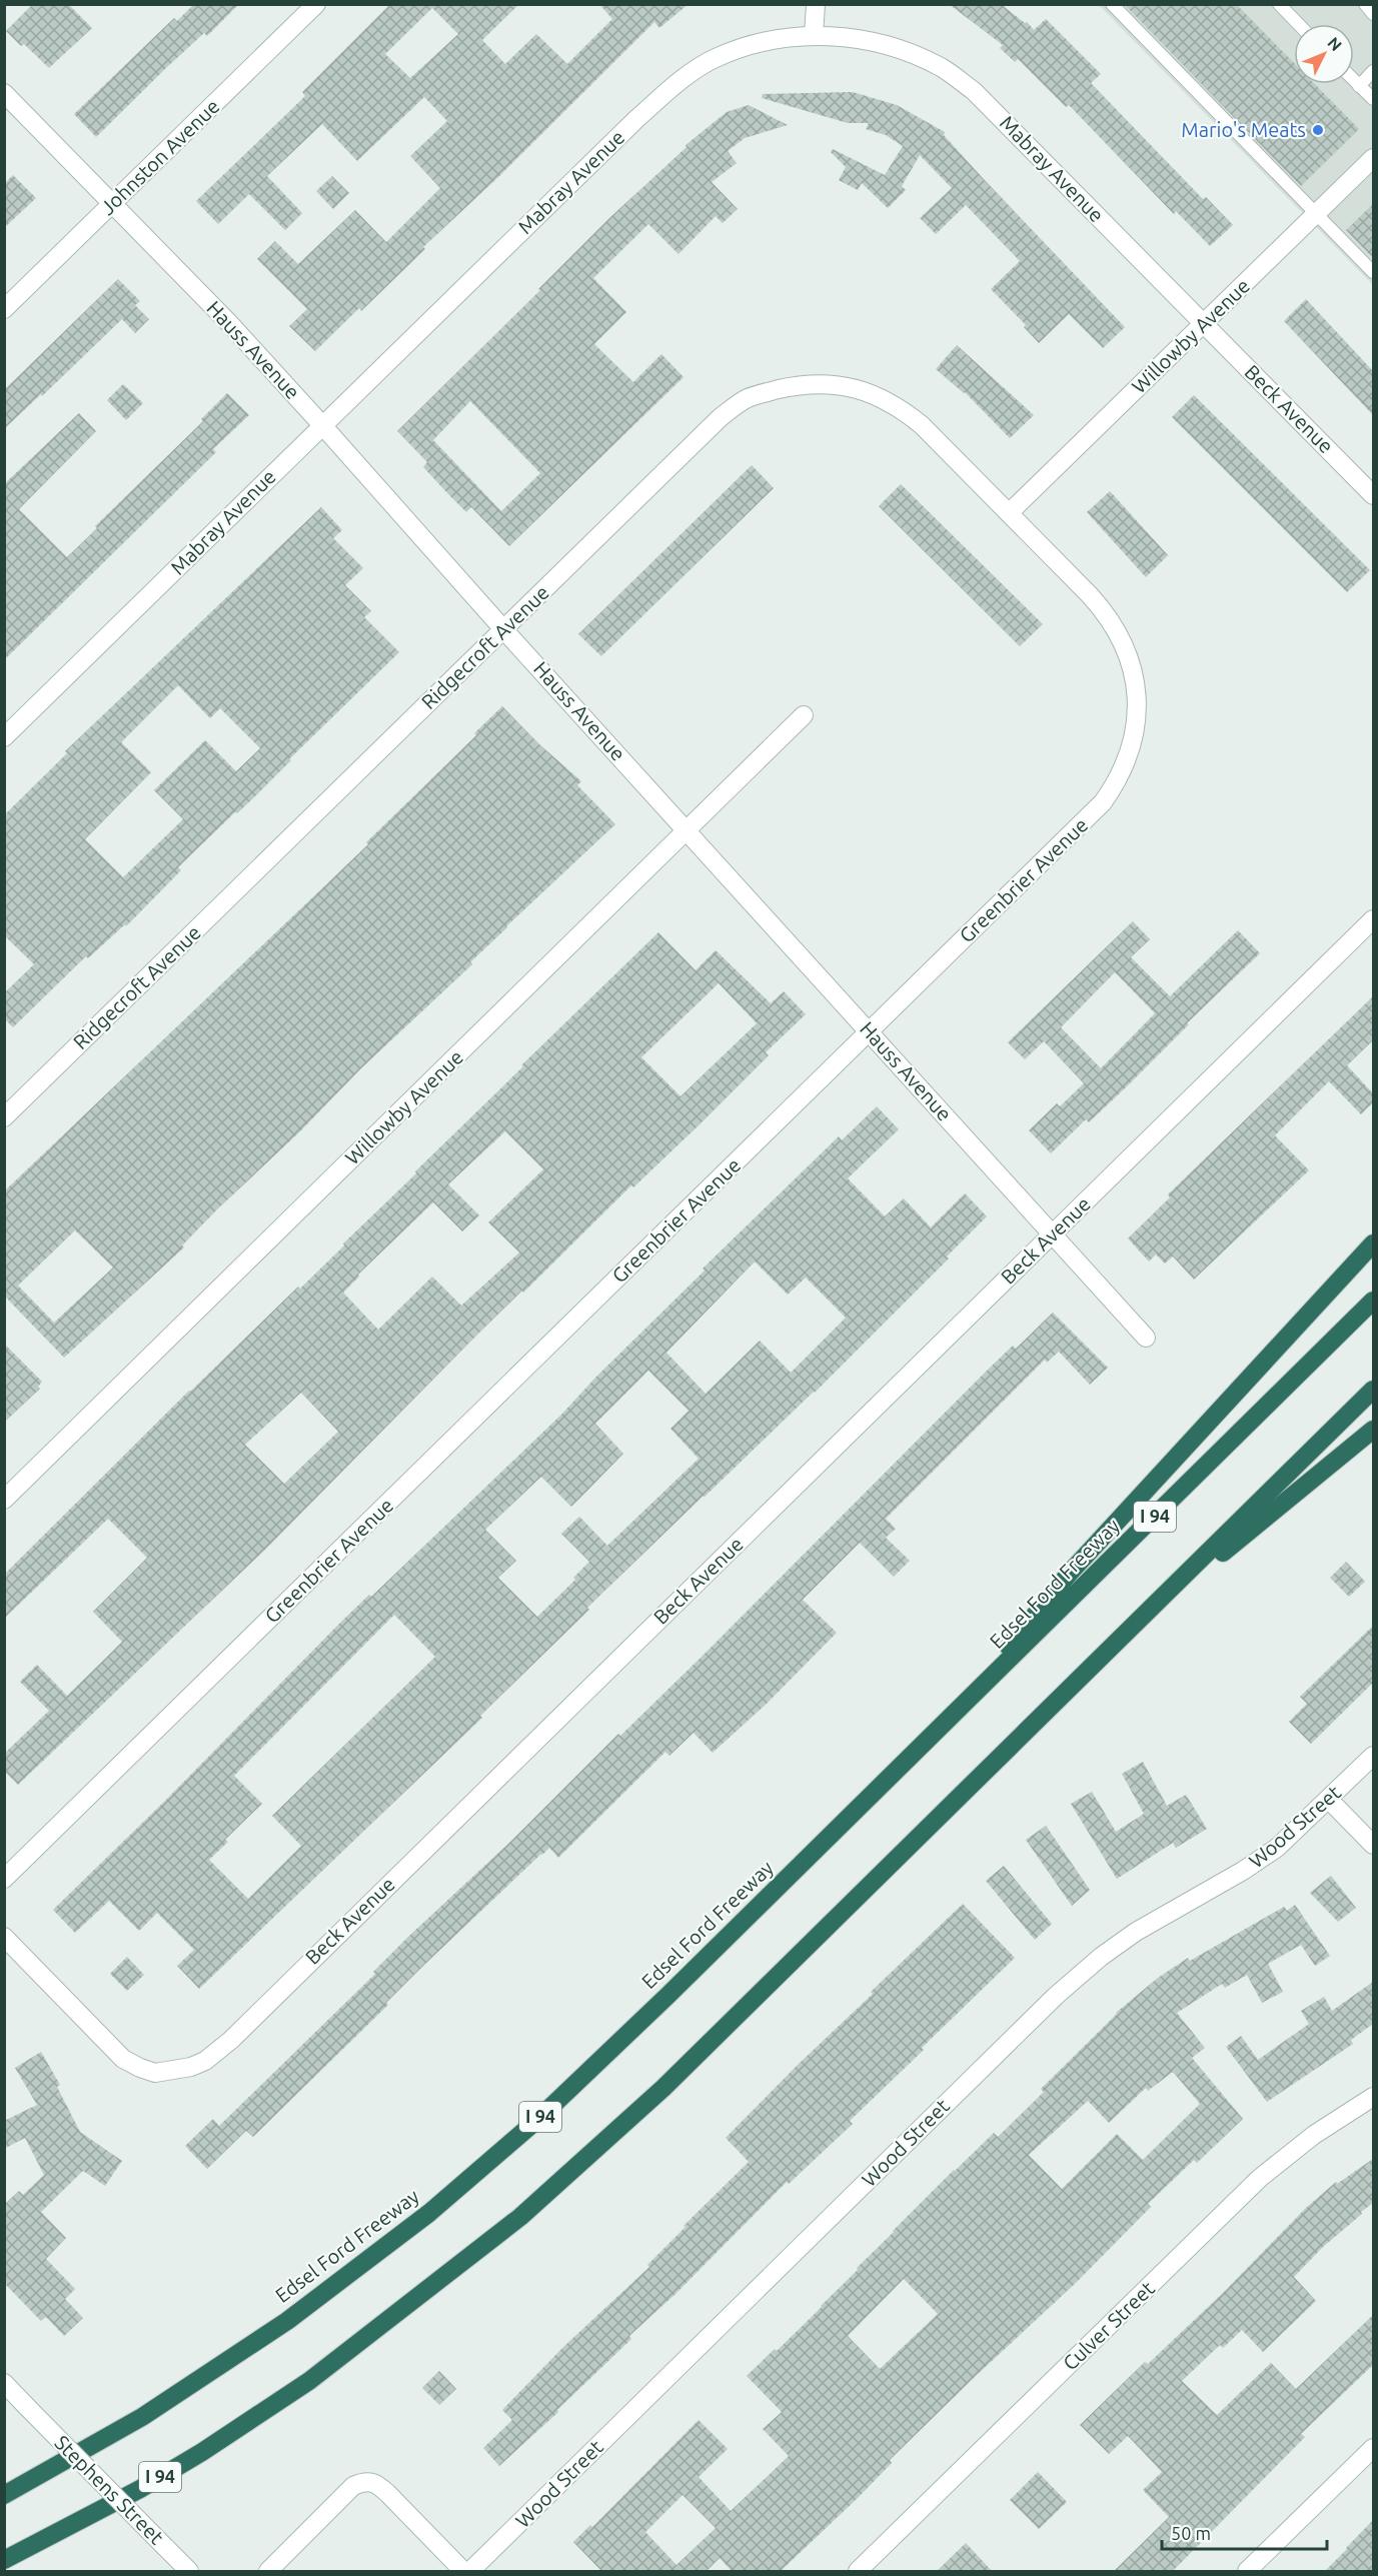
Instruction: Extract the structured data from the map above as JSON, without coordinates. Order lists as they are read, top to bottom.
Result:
{
  "streets": {
    "highway": ["I 94", "Edsel Ford Freeway"],
    "street": [
      "Johnston Avenue",
      "Mabray Avenue",
      "Willowby Avenue",
      "Hauss Avenue",
      "Beck Avenue",
      "Ridgecroft Avenue",
      "Greenbrier Avenue",
      "Wood Street",
      "Culver Street",
      "Stephens Street"
    ]
  },
  "crossings": [
    ["Johnston Avenue", "Hauss Avenue"],
    ["Mabray Avenue", "Willowby Avenue"],
    ["Mabray Avenue", "Hauss Avenue"],
    ["Mabray Avenue", "Beck Avenue"],
    ["Willowby Avenue", "Hauss Avenue"],
    ["Willowby Avenue", "Beck Avenue"],
    ["Willowby Avenue", "Ridgecroft Avenue"],
    ["Willowby Avenue", "Greenbrier Avenue"],
    ["Hauss Avenue", "Beck Avenue"],
    ["Hauss Avenue", "Ridgecroft Avenue"],
    ["Hauss Avenue", "Greenbrier Avenue"],
    ["Ridgecroft Avenue", "Greenbrier Avenue"]
  ],
  "places": ["Mario's Meats"],
  "scale_bar": "50 m",
  "north": "top right"
}
